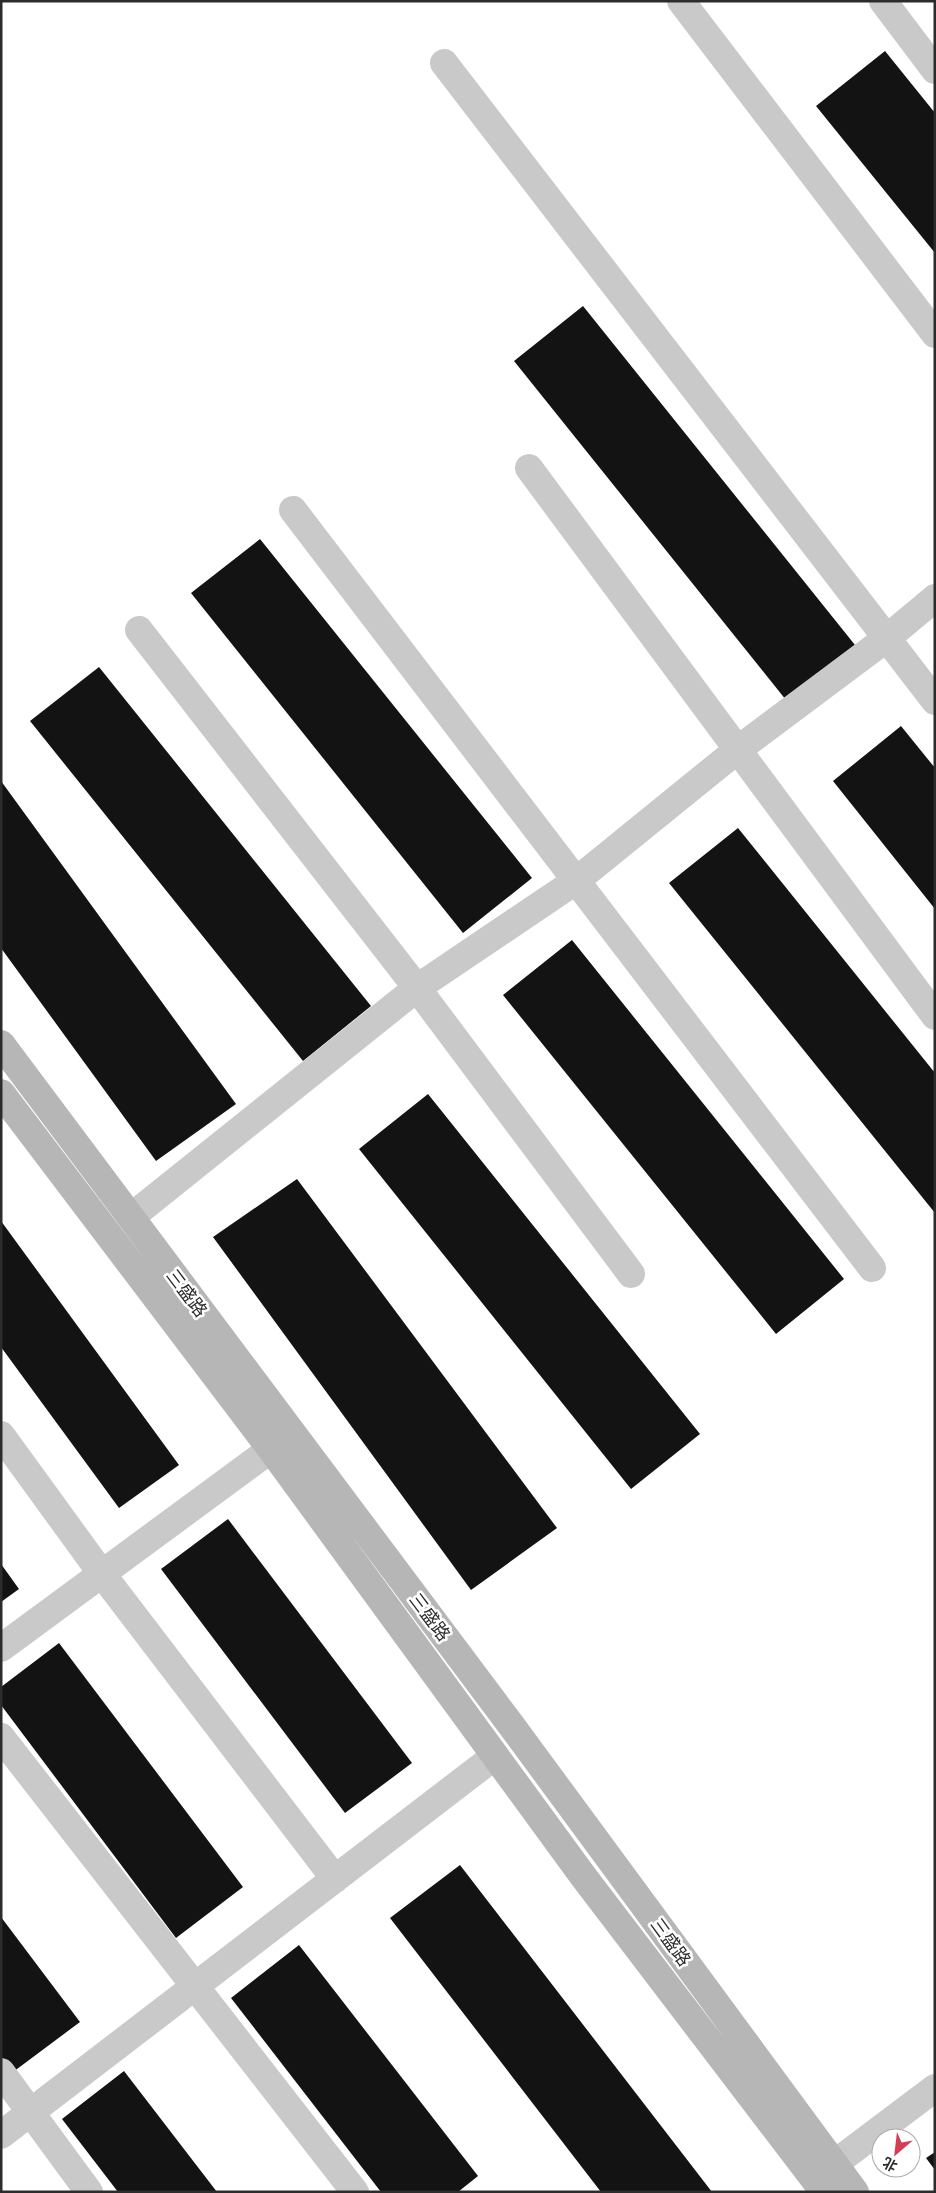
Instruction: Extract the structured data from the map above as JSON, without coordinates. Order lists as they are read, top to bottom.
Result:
{
  "streets": {
    "main road": ["三盛路"]
  },
  "north": "bottom left"
}
